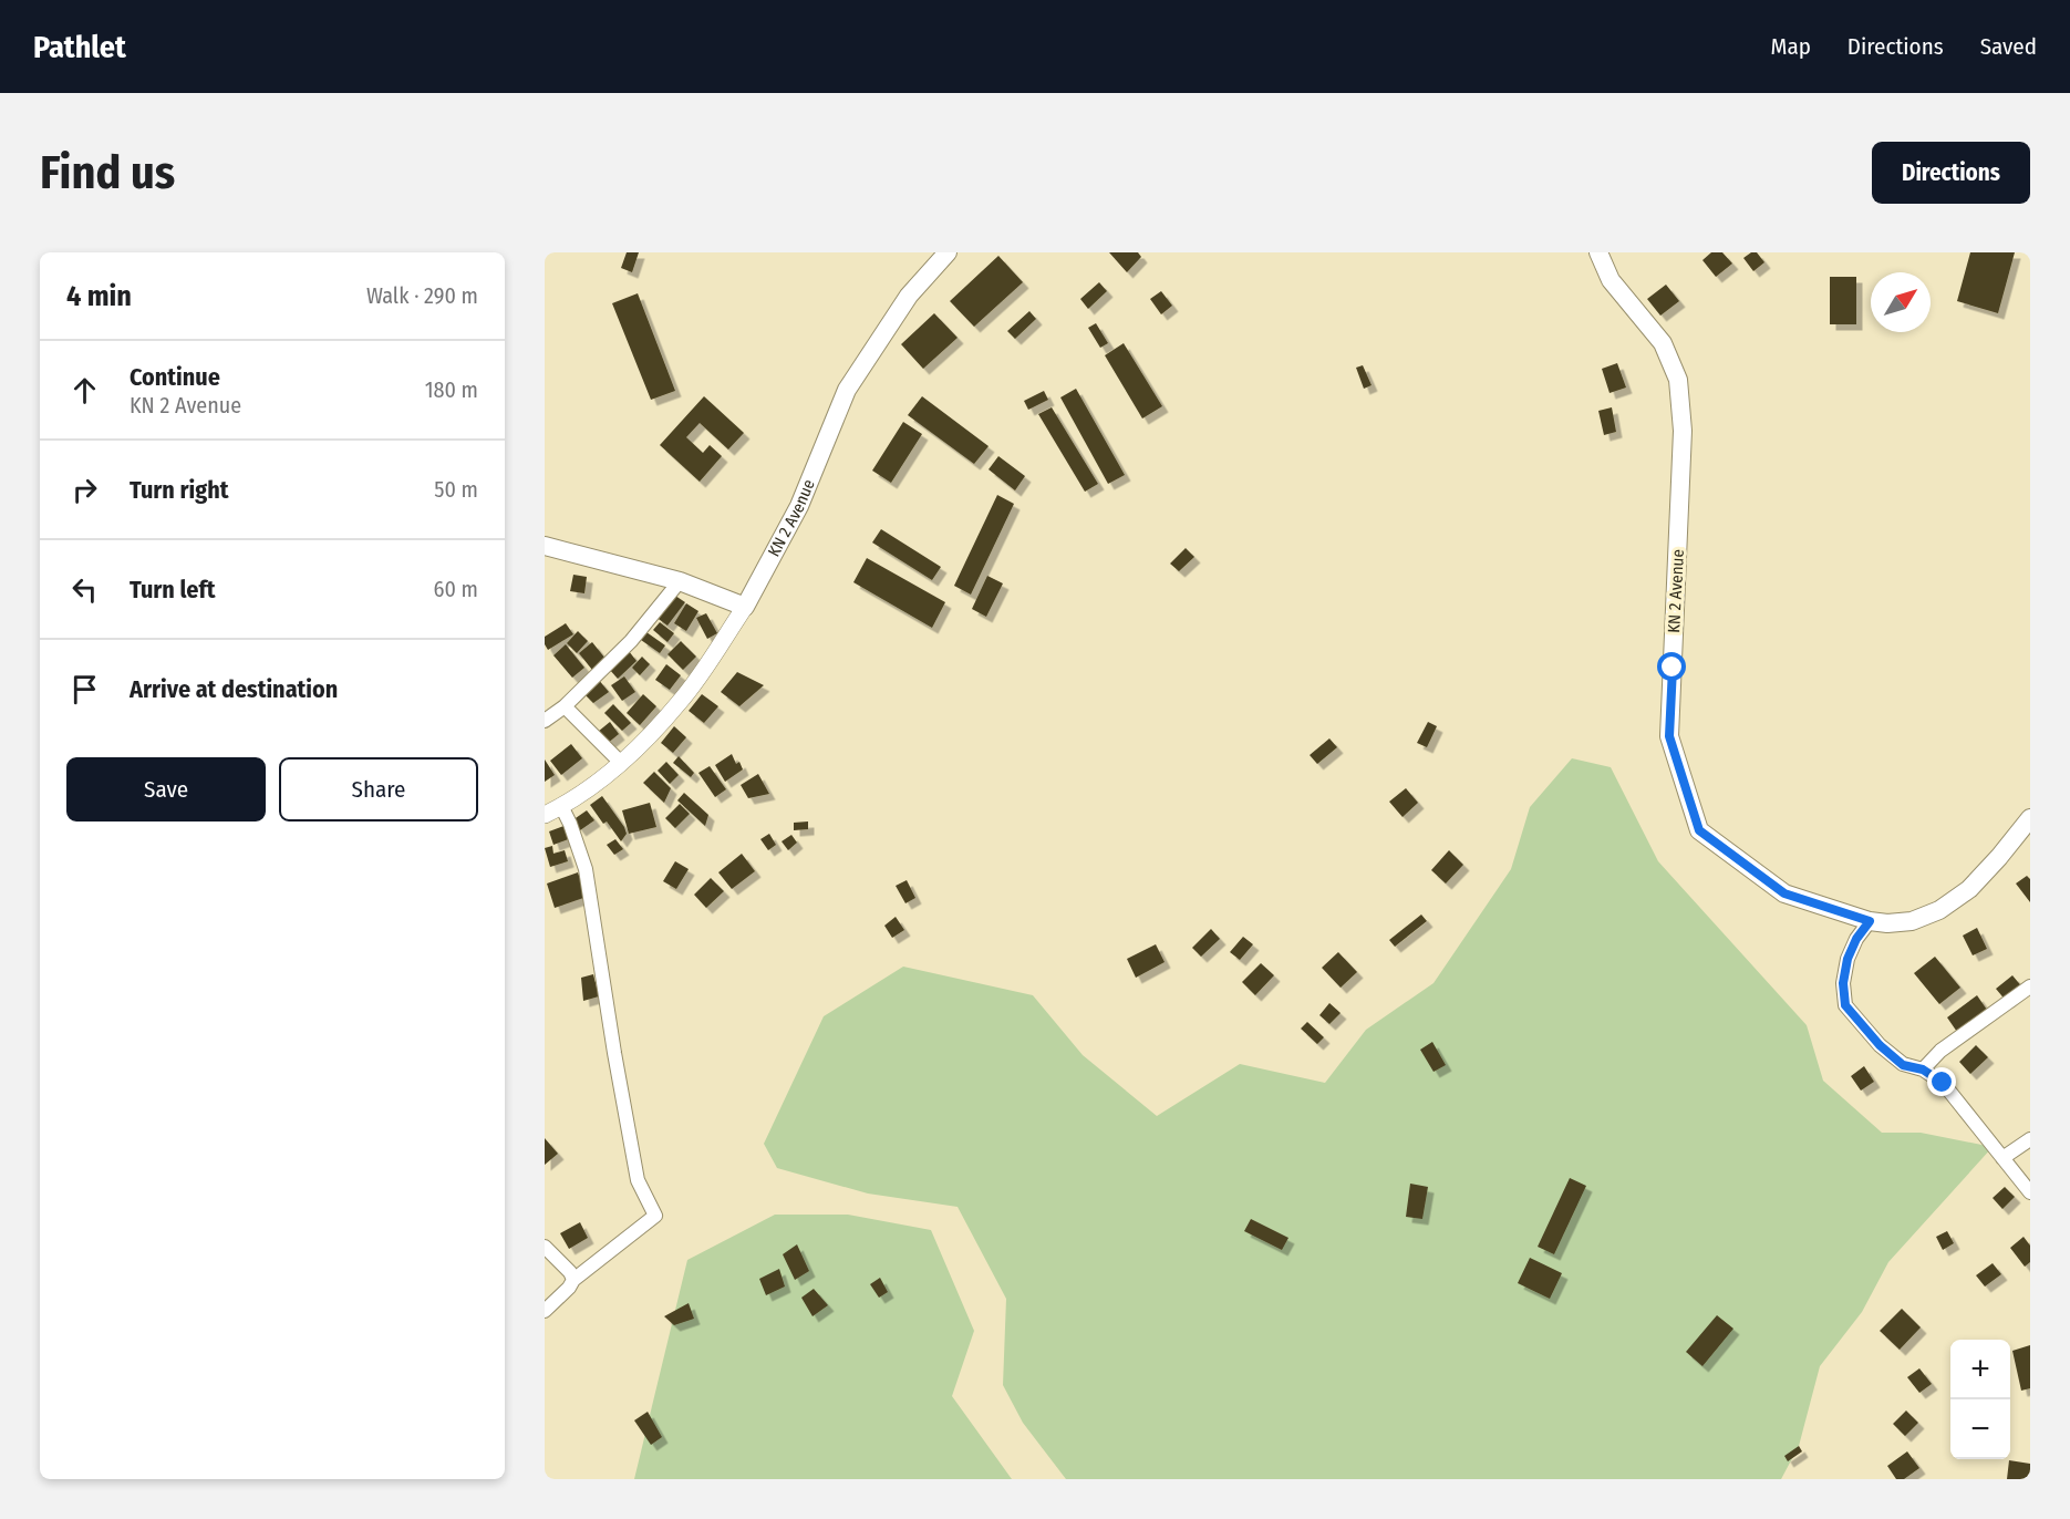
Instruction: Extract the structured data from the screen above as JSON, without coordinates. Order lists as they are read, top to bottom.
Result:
{
  "streets": {
    "main road": ["KN 2 Avenue"]
  },
  "north": "top right",
  "page": {
    "header": "Pathlet",
    "nav": ["Map", "Directions", "Saved"],
    "buttons": [
      "Directions",
      ["Save", "Share"]
    ],
    "title": "Find us",
    "heading": ["4 min", "Walk · 290 m"],
    "list": [
      ["Continue", "KN 2 Avenue", "180 m"],
      ["Turn right", "50 m"],
      ["Turn left", "60 m"],
      "Arrive at destination"
    ],
    "map_buttons": ["+", "−"]
  }
}
